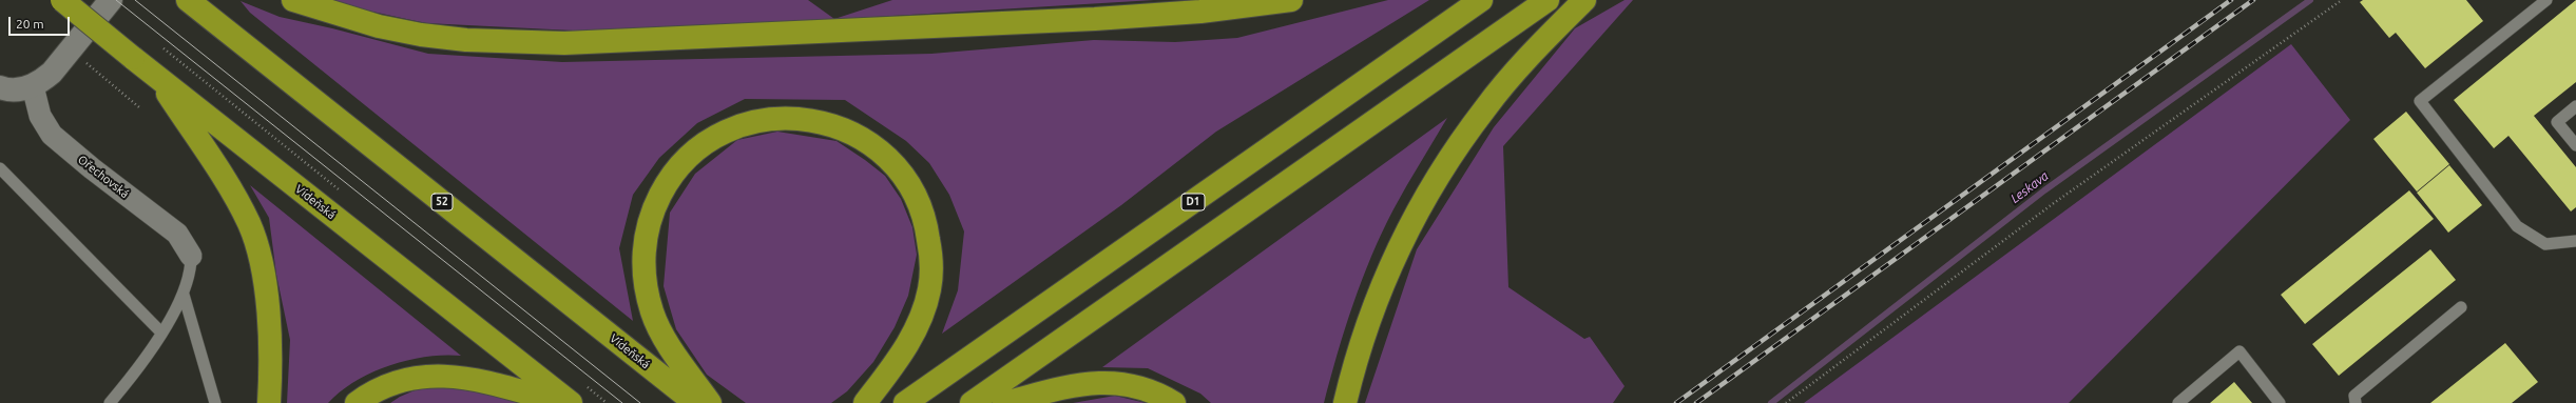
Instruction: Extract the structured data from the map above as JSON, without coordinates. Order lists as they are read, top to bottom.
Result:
{
  "streets": {
    "highway": ["Vídeňská", "52", "D1"],
    "street": ["Ořechovská"]
  },
  "water": ["Leskava"],
  "scale_bar": "20 m"
}
